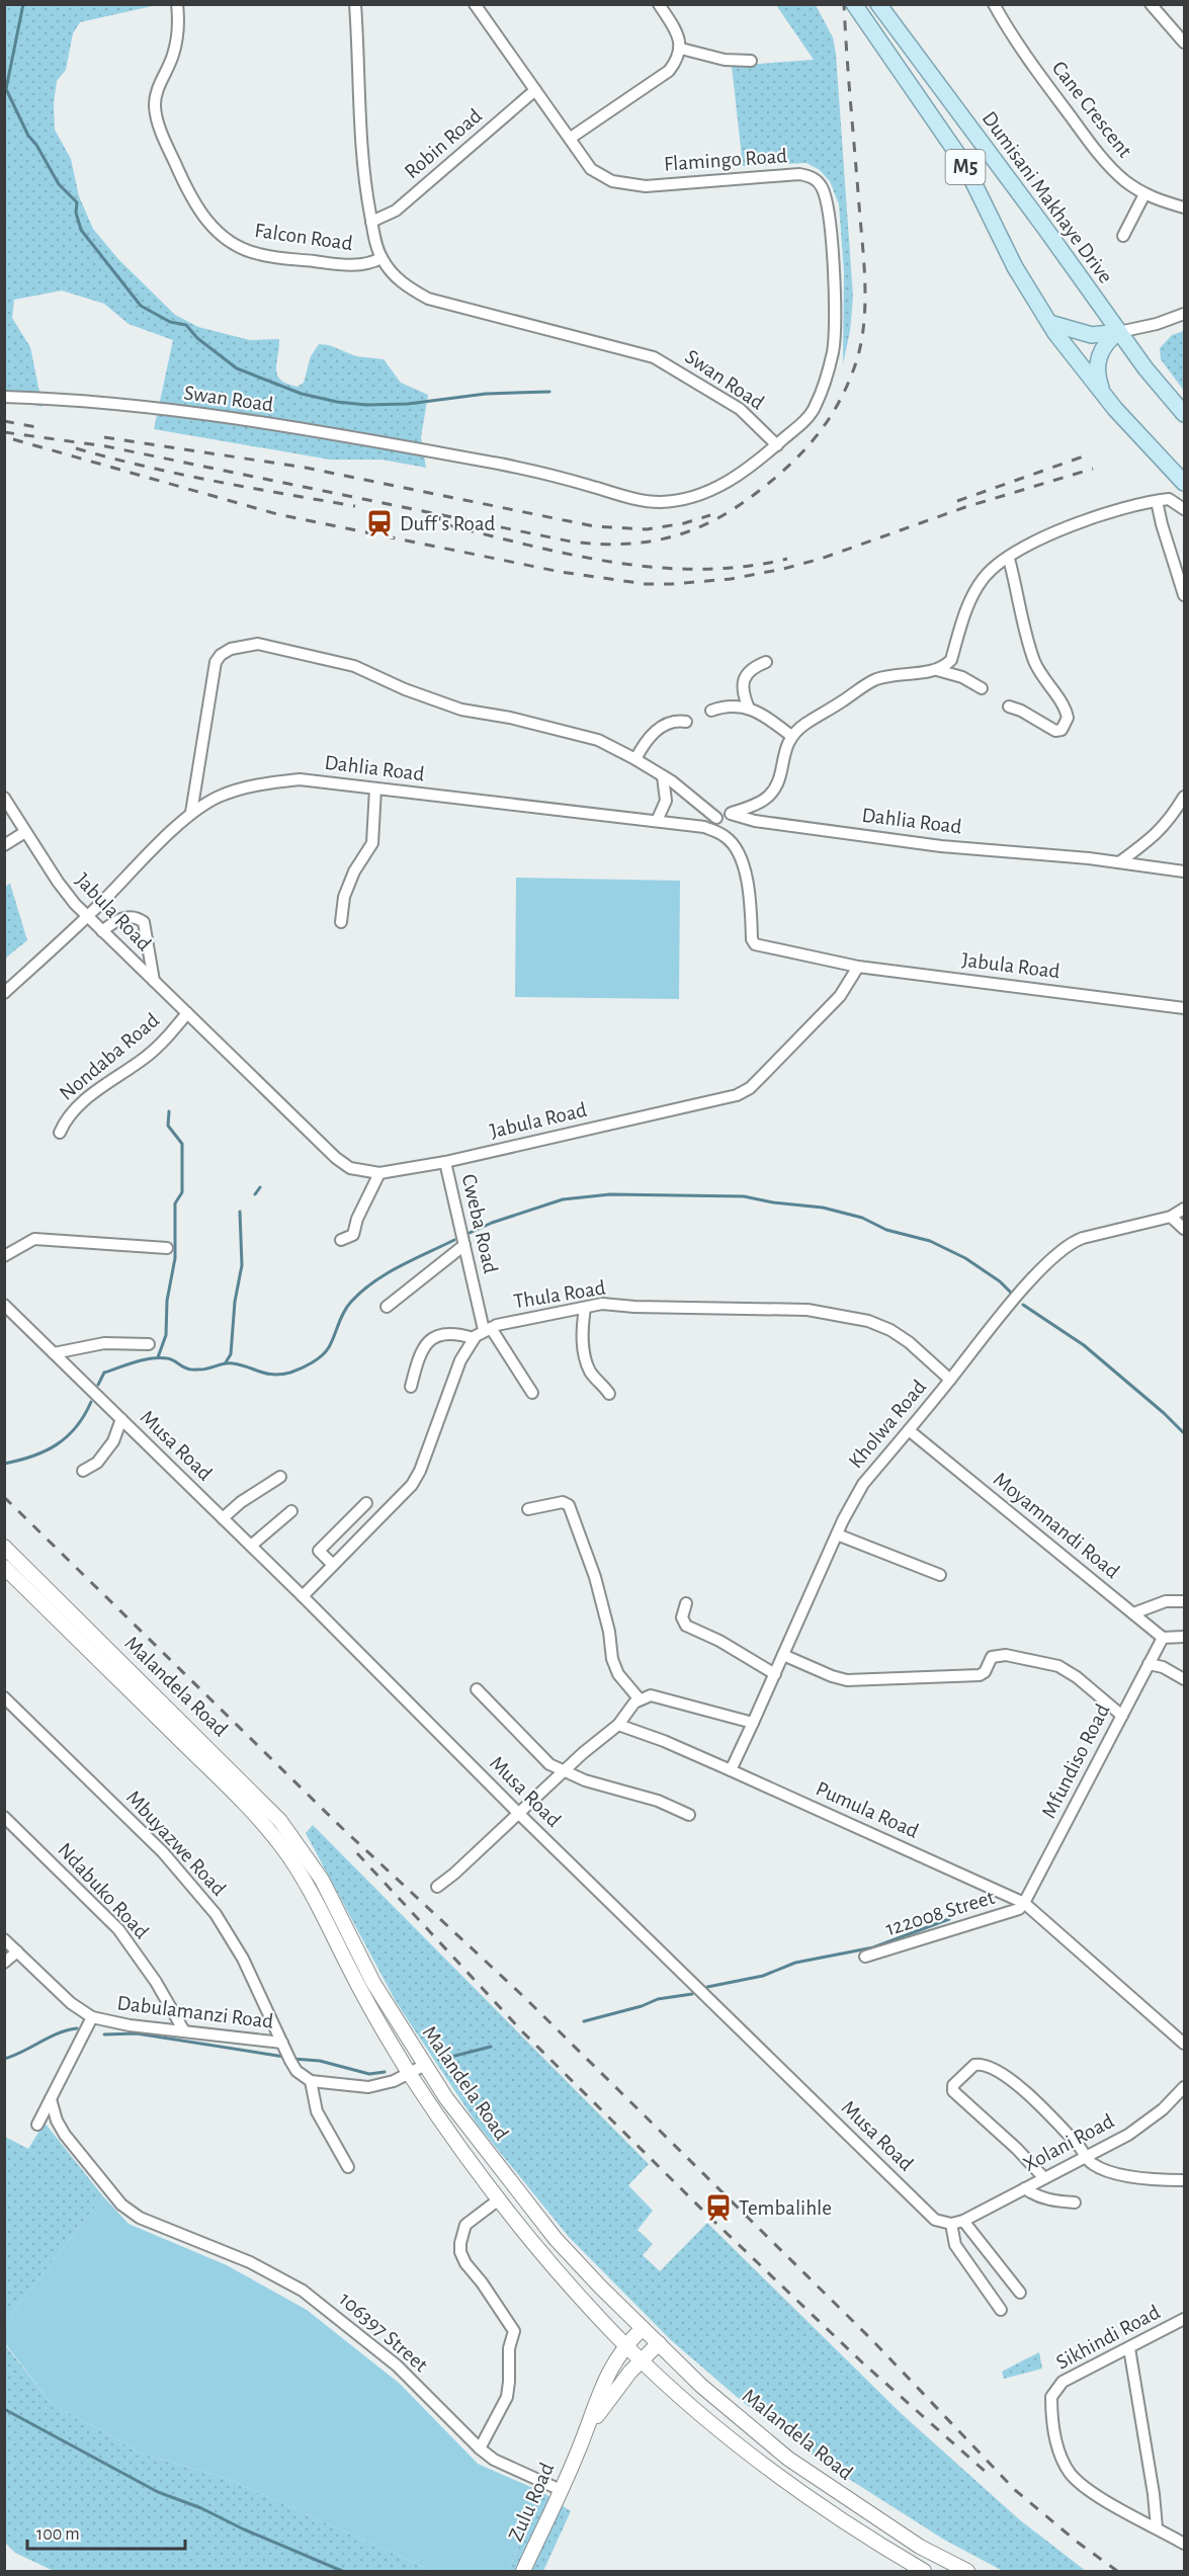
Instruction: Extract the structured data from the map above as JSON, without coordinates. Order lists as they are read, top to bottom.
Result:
{
  "streets": {
    "main road": [
      "M5",
      "Dumisani Makhaye Drive",
      "Malandela Road",
      "Zulu Road"
    ],
    "street": [
      "Cane Crescent",
      "Robin Road",
      "Flamingo Road",
      "Falcon Road",
      "Swan Road",
      "Dahlia Road",
      "Jabula Road",
      "Nondaba Road",
      "Cweba Road",
      "Thula Road",
      "Kholwa Road",
      "Musa Road",
      "Moyamnandi Road",
      "Mfundiso Road",
      "Pumula Road",
      "Mbuyazwe Road",
      "Ndabuko Road",
      "122008 Street",
      "Dabulamanzi Road",
      "Xolani Road",
      "106397 Street",
      "Sikhindi Road"
    ]
  },
  "crossings": [
    ["Robin Road", "Flamingo Road"],
    ["Robin Road", "Swan Road"],
    ["Flamingo Road", "Swan Road"],
    ["Falcon Road", "Swan Road"],
    ["Dahlia Road", "Jabula Road"],
    ["Jabula Road", "Nondaba Road"],
    ["Jabula Road", "Cweba Road"],
    ["Cweba Road", "Thula Road"],
    ["Thula Road", "Kholwa Road"],
    ["Thula Road", "Musa Road"],
    ["Kholwa Road", "Moyamnandi Road"],
    ["Kholwa Road", "Pumula Road"],
    ["Moyamnandi Road", "Mfundiso Road"],
    ["Malandela Road", "Zulu Road"],
    ["Mfundiso Road", "Pumula Road"],
    ["Mfundiso Road", "122008 Street"],
    ["Pumula Road", "122008 Street"],
    ["Mbuyazwe Road", "Dabulamanzi Road"],
    ["Ndabuko Road", "Dabulamanzi Road"],
    ["Dabulamanzi Road", "106397 Street"],
    ["106397 Street", "Zulu Road"]
  ],
  "places": {
    "station": ["Duff's Road", "Tembalihle"]
  },
  "scale_bar": "100 m"
}
